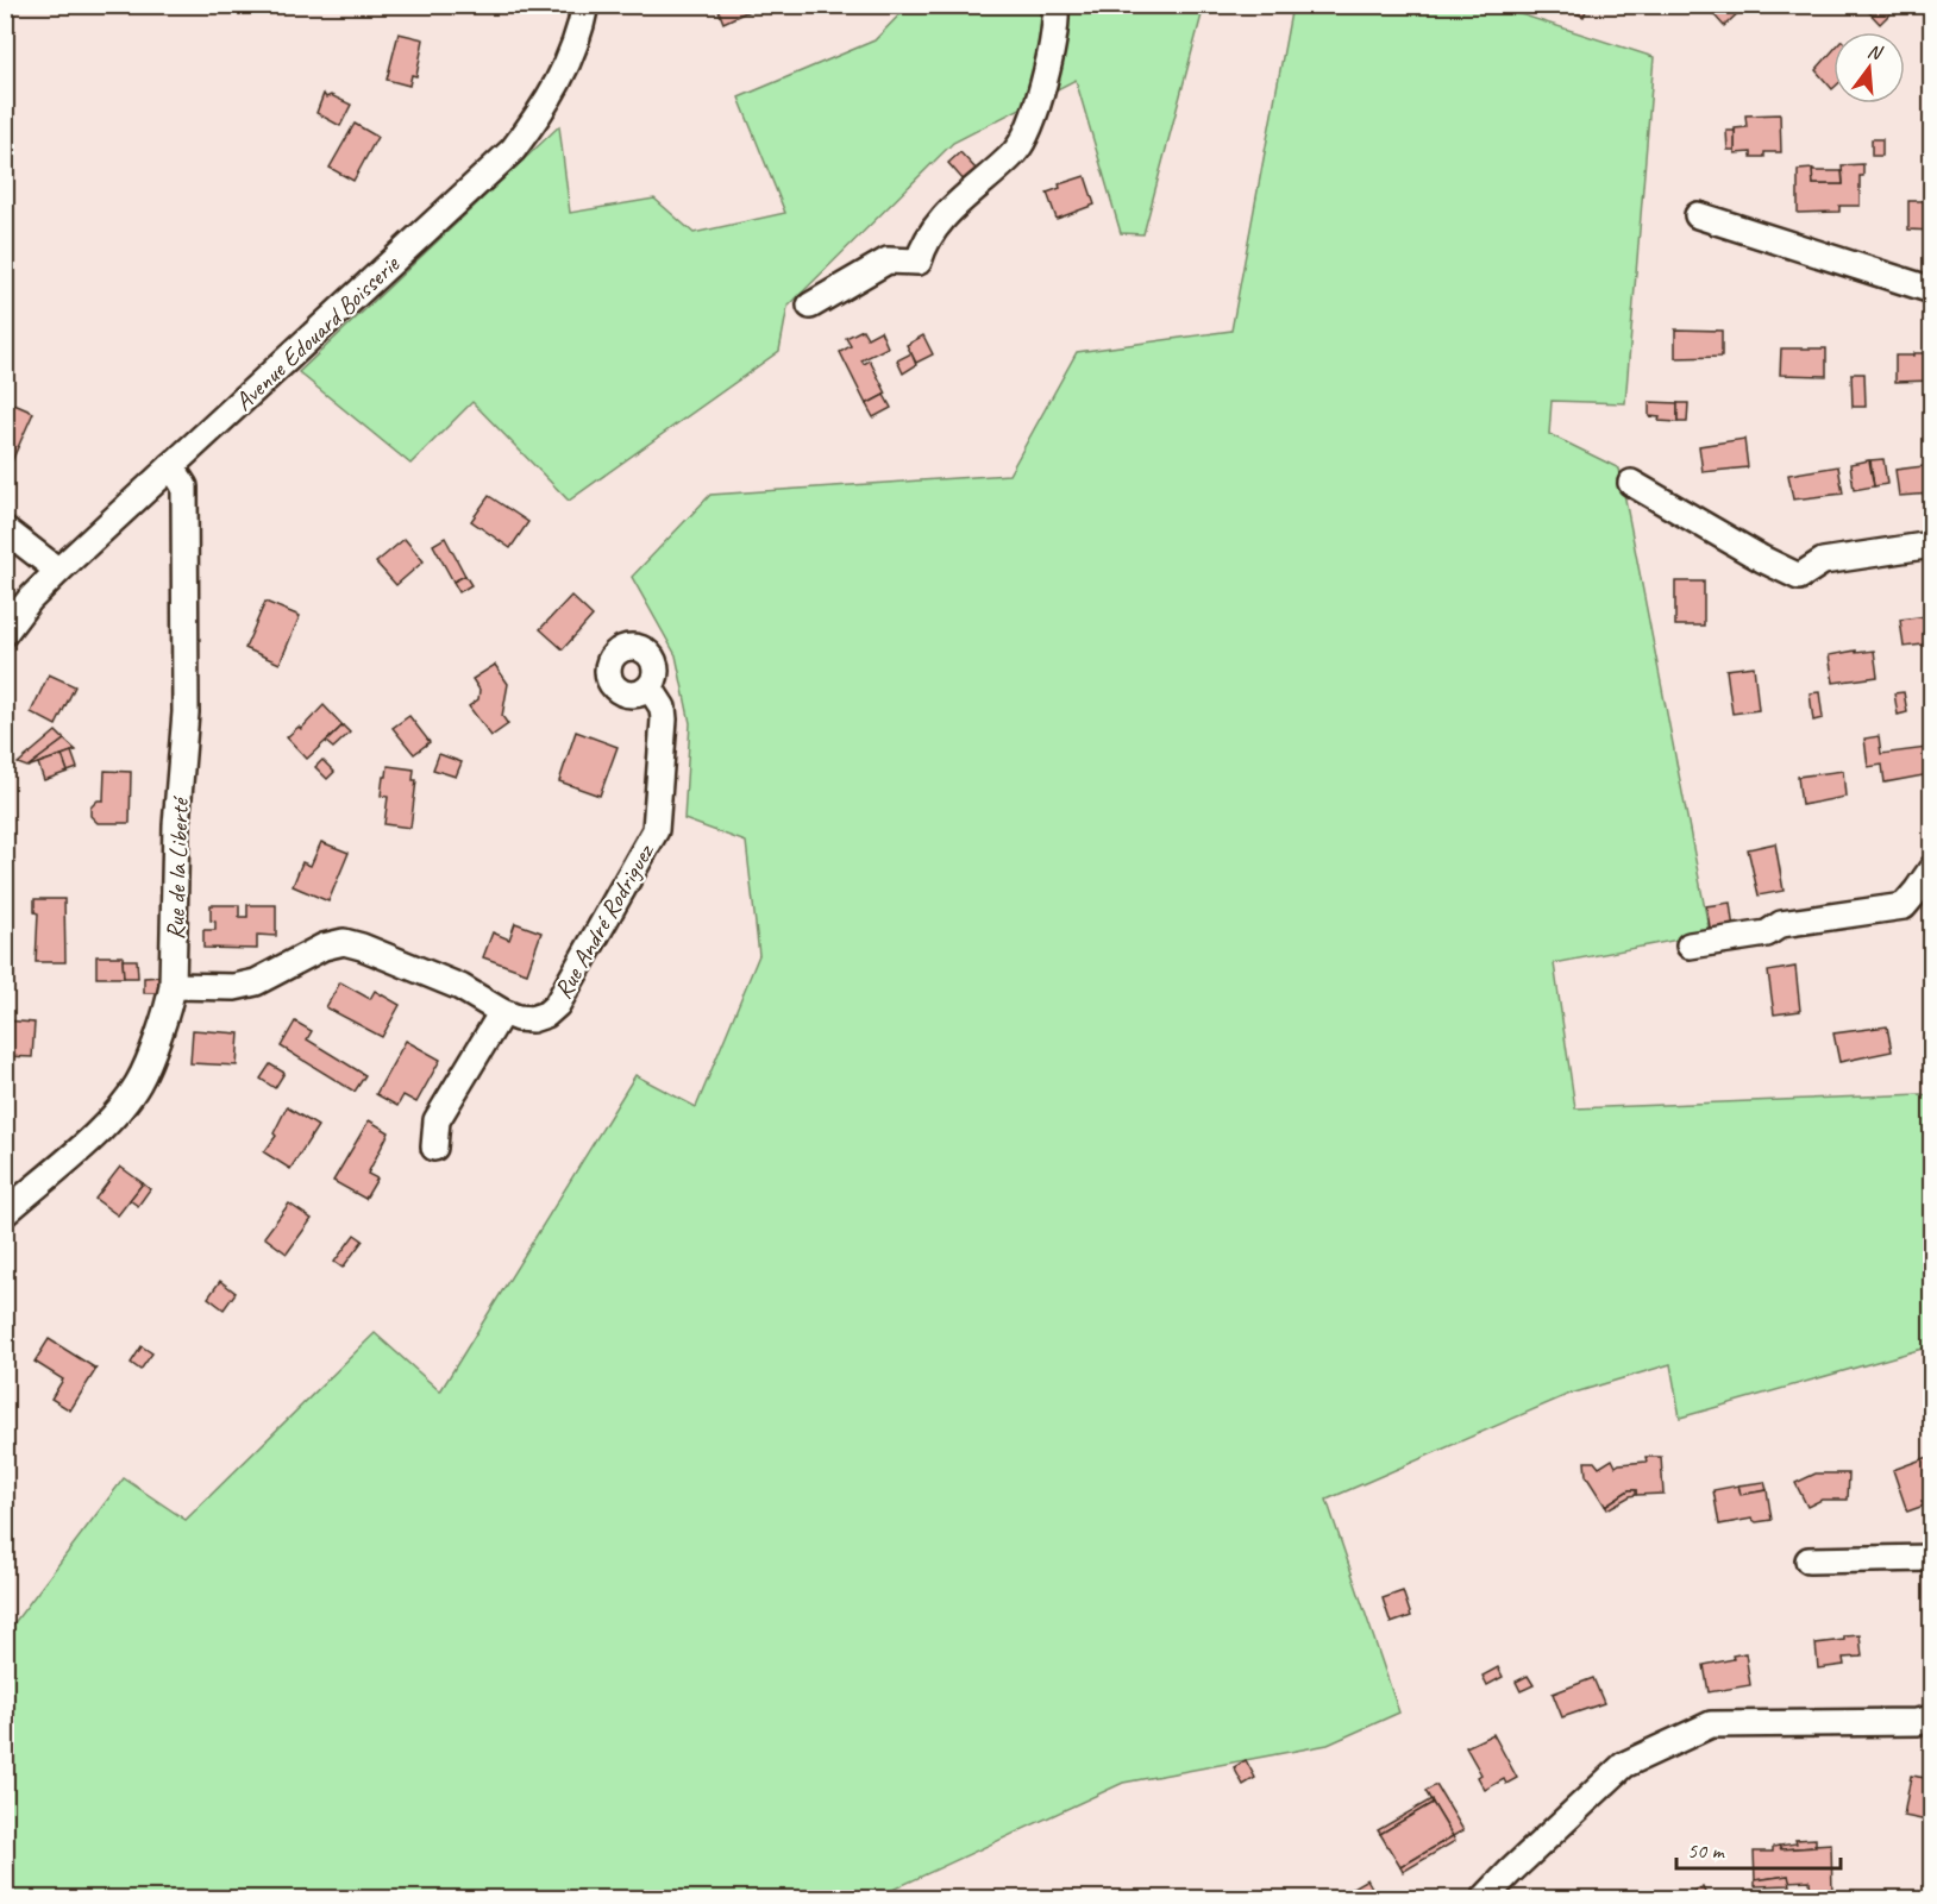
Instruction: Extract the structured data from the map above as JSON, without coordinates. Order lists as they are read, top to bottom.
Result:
{
  "streets": {
    "street": ["Avenue Edouard Boisserie", "Rue de la Liberté", "Rue André Rodriguez"]
  },
  "crossings": [
    ["Avenue Edouard Boisserie", "Rue de la Liberté"],
    ["Rue de la Liberté", "Rue André Rodriguez"]
  ],
  "scale_bar": "50 m",
  "north": "top"
}
